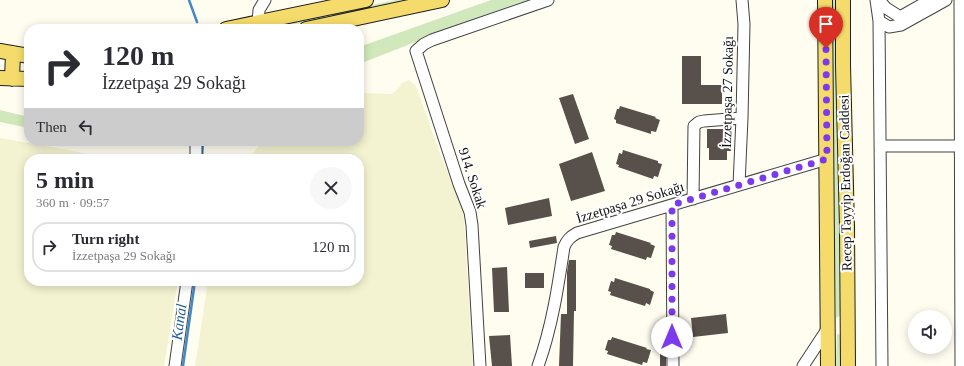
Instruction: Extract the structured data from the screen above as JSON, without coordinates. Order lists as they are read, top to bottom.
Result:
{
  "streets": {
    "main road": ["Recep Tayyip Erdoğan Caddesi"],
    "street": ["İzzetpaşa 27 Sokağı", "914. Sokak", "İzzetpaşa 29 Sokağı"]
  },
  "crossings": [
    ["İzzetpaşa 27 Sokağı", "İzzetpaşa 29 Sokağı"],
    ["Recep Tayyip Erdoğan Caddesi", "İzzetpaşa 29 Sokağı"]
  ],
  "water": ["Kanal"],
  "page": {
    "turn": ["120 m", "İzzetpaşa 29 Sokağı"],
    "then": "Then",
    "heading": ["5 min", "360 m · 09:57"],
    "list": [
      {
        "name": "Turn right",
        "note": "İzzetpaşa 29 Sokağı",
        "value": "120 m"
      }
    ]
  }
}
